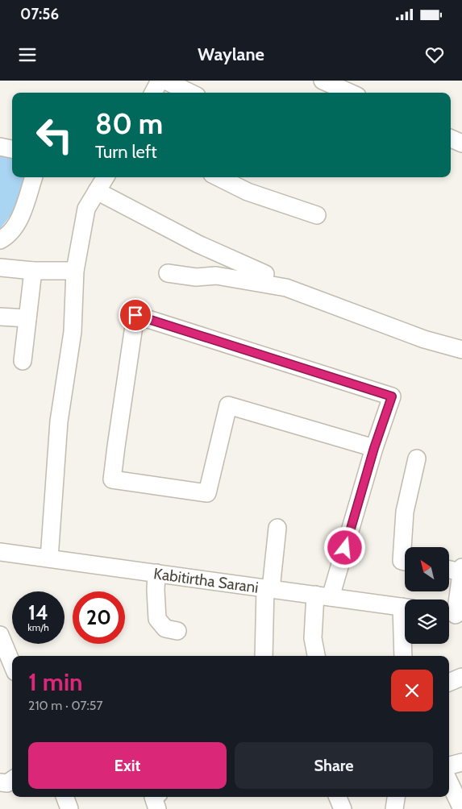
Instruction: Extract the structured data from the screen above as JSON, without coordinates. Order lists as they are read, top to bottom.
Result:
{
  "streets": {
    "street": ["Kabitirtha Sarani"]
  },
  "north": "top left",
  "page": {
    "status": "07:56",
    "header": "Waylane",
    "turn": ["80 m", "Turn left"],
    "speed": "14 km/h",
    "limit": "20",
    "heading": ["1 min", "210 m · 07:57"],
    "buttons": ["Exit", "Share"]
  }
}
